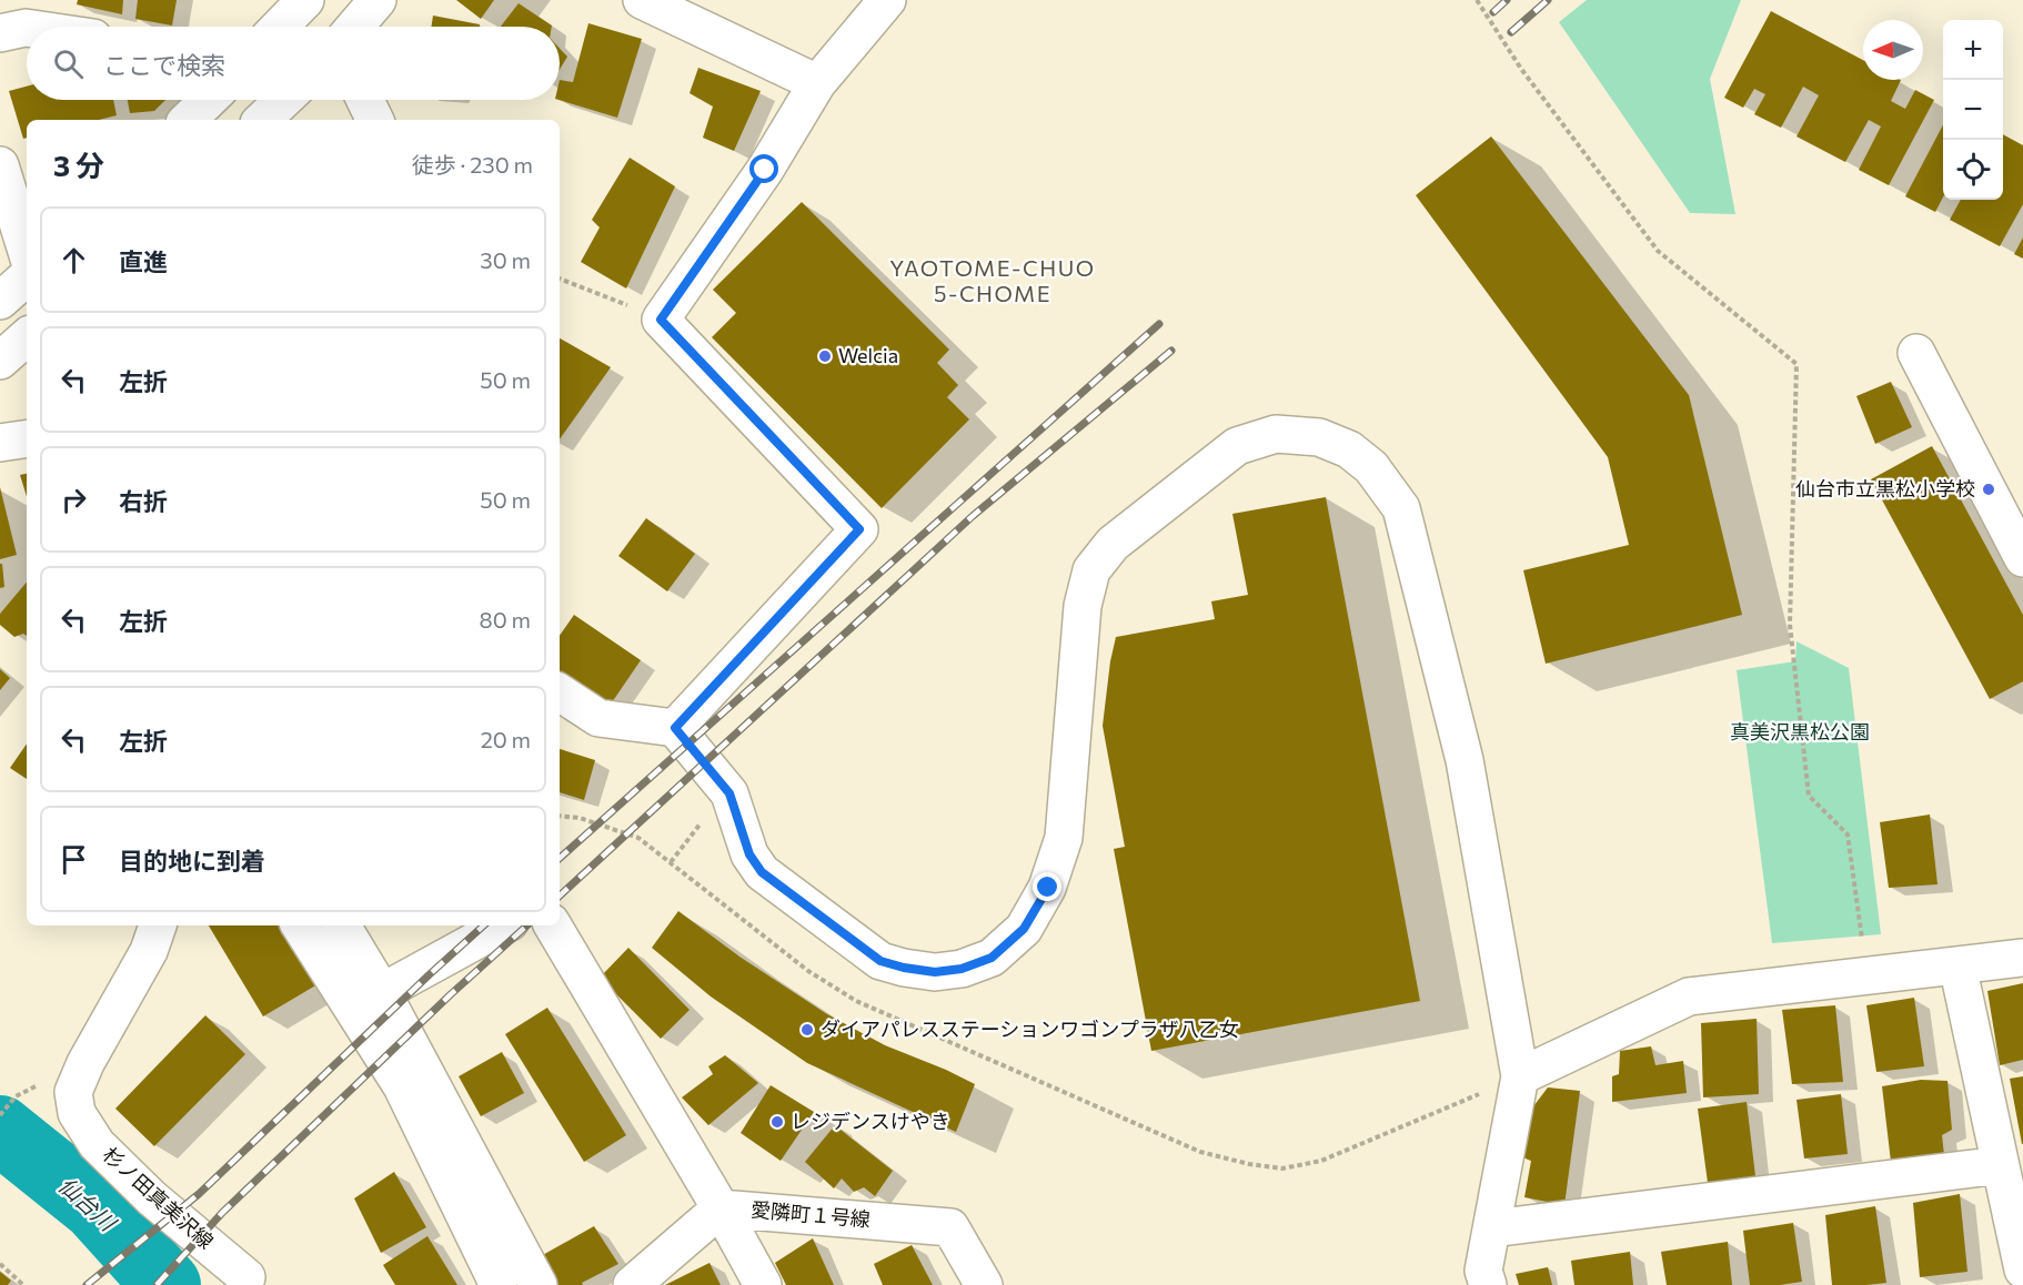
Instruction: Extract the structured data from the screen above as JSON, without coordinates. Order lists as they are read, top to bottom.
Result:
{
  "streets": {
    "street": ["杉ノ田真美沢線", "愛隣町１号線"]
  },
  "districts": ["YAOTOME-CHUO 5-CHOME"],
  "water": ["仙台川"],
  "parks": ["真美沢黒松公園"],
  "places": [
    "Welcia",
    "仙台市立黒松小学校",
    "ダイアパレスステーションワゴンプラザ八乙女",
    "レジデンスけやき"
  ],
  "north": "left",
  "page": {
    "map_buttons": ["+", "−"],
    "search": "ここで検索",
    "heading": ["3 分", "徒歩 · 230 m"],
    "list": [
      ["直進", "30 m"],
      ["左折", "50 m"],
      ["右折", "50 m"],
      ["左折", "80 m"],
      ["左折", "20 m"],
      "目的地に到着"
    ]
  }
}
